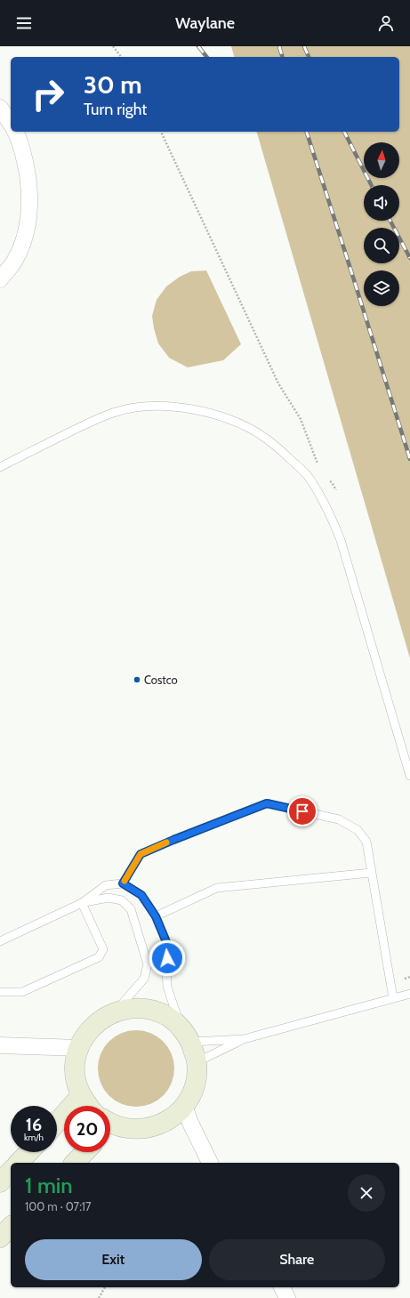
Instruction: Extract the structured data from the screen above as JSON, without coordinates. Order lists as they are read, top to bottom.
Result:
{
  "places": ["Costco"],
  "north": "top",
  "page": {
    "header": "Waylane",
    "turn": ["30 m", "Turn right"],
    "speed": "16 km/h",
    "limit": "20",
    "heading": ["1 min", "100 m · 07:17"],
    "buttons": ["Exit", "Share"]
  }
}
